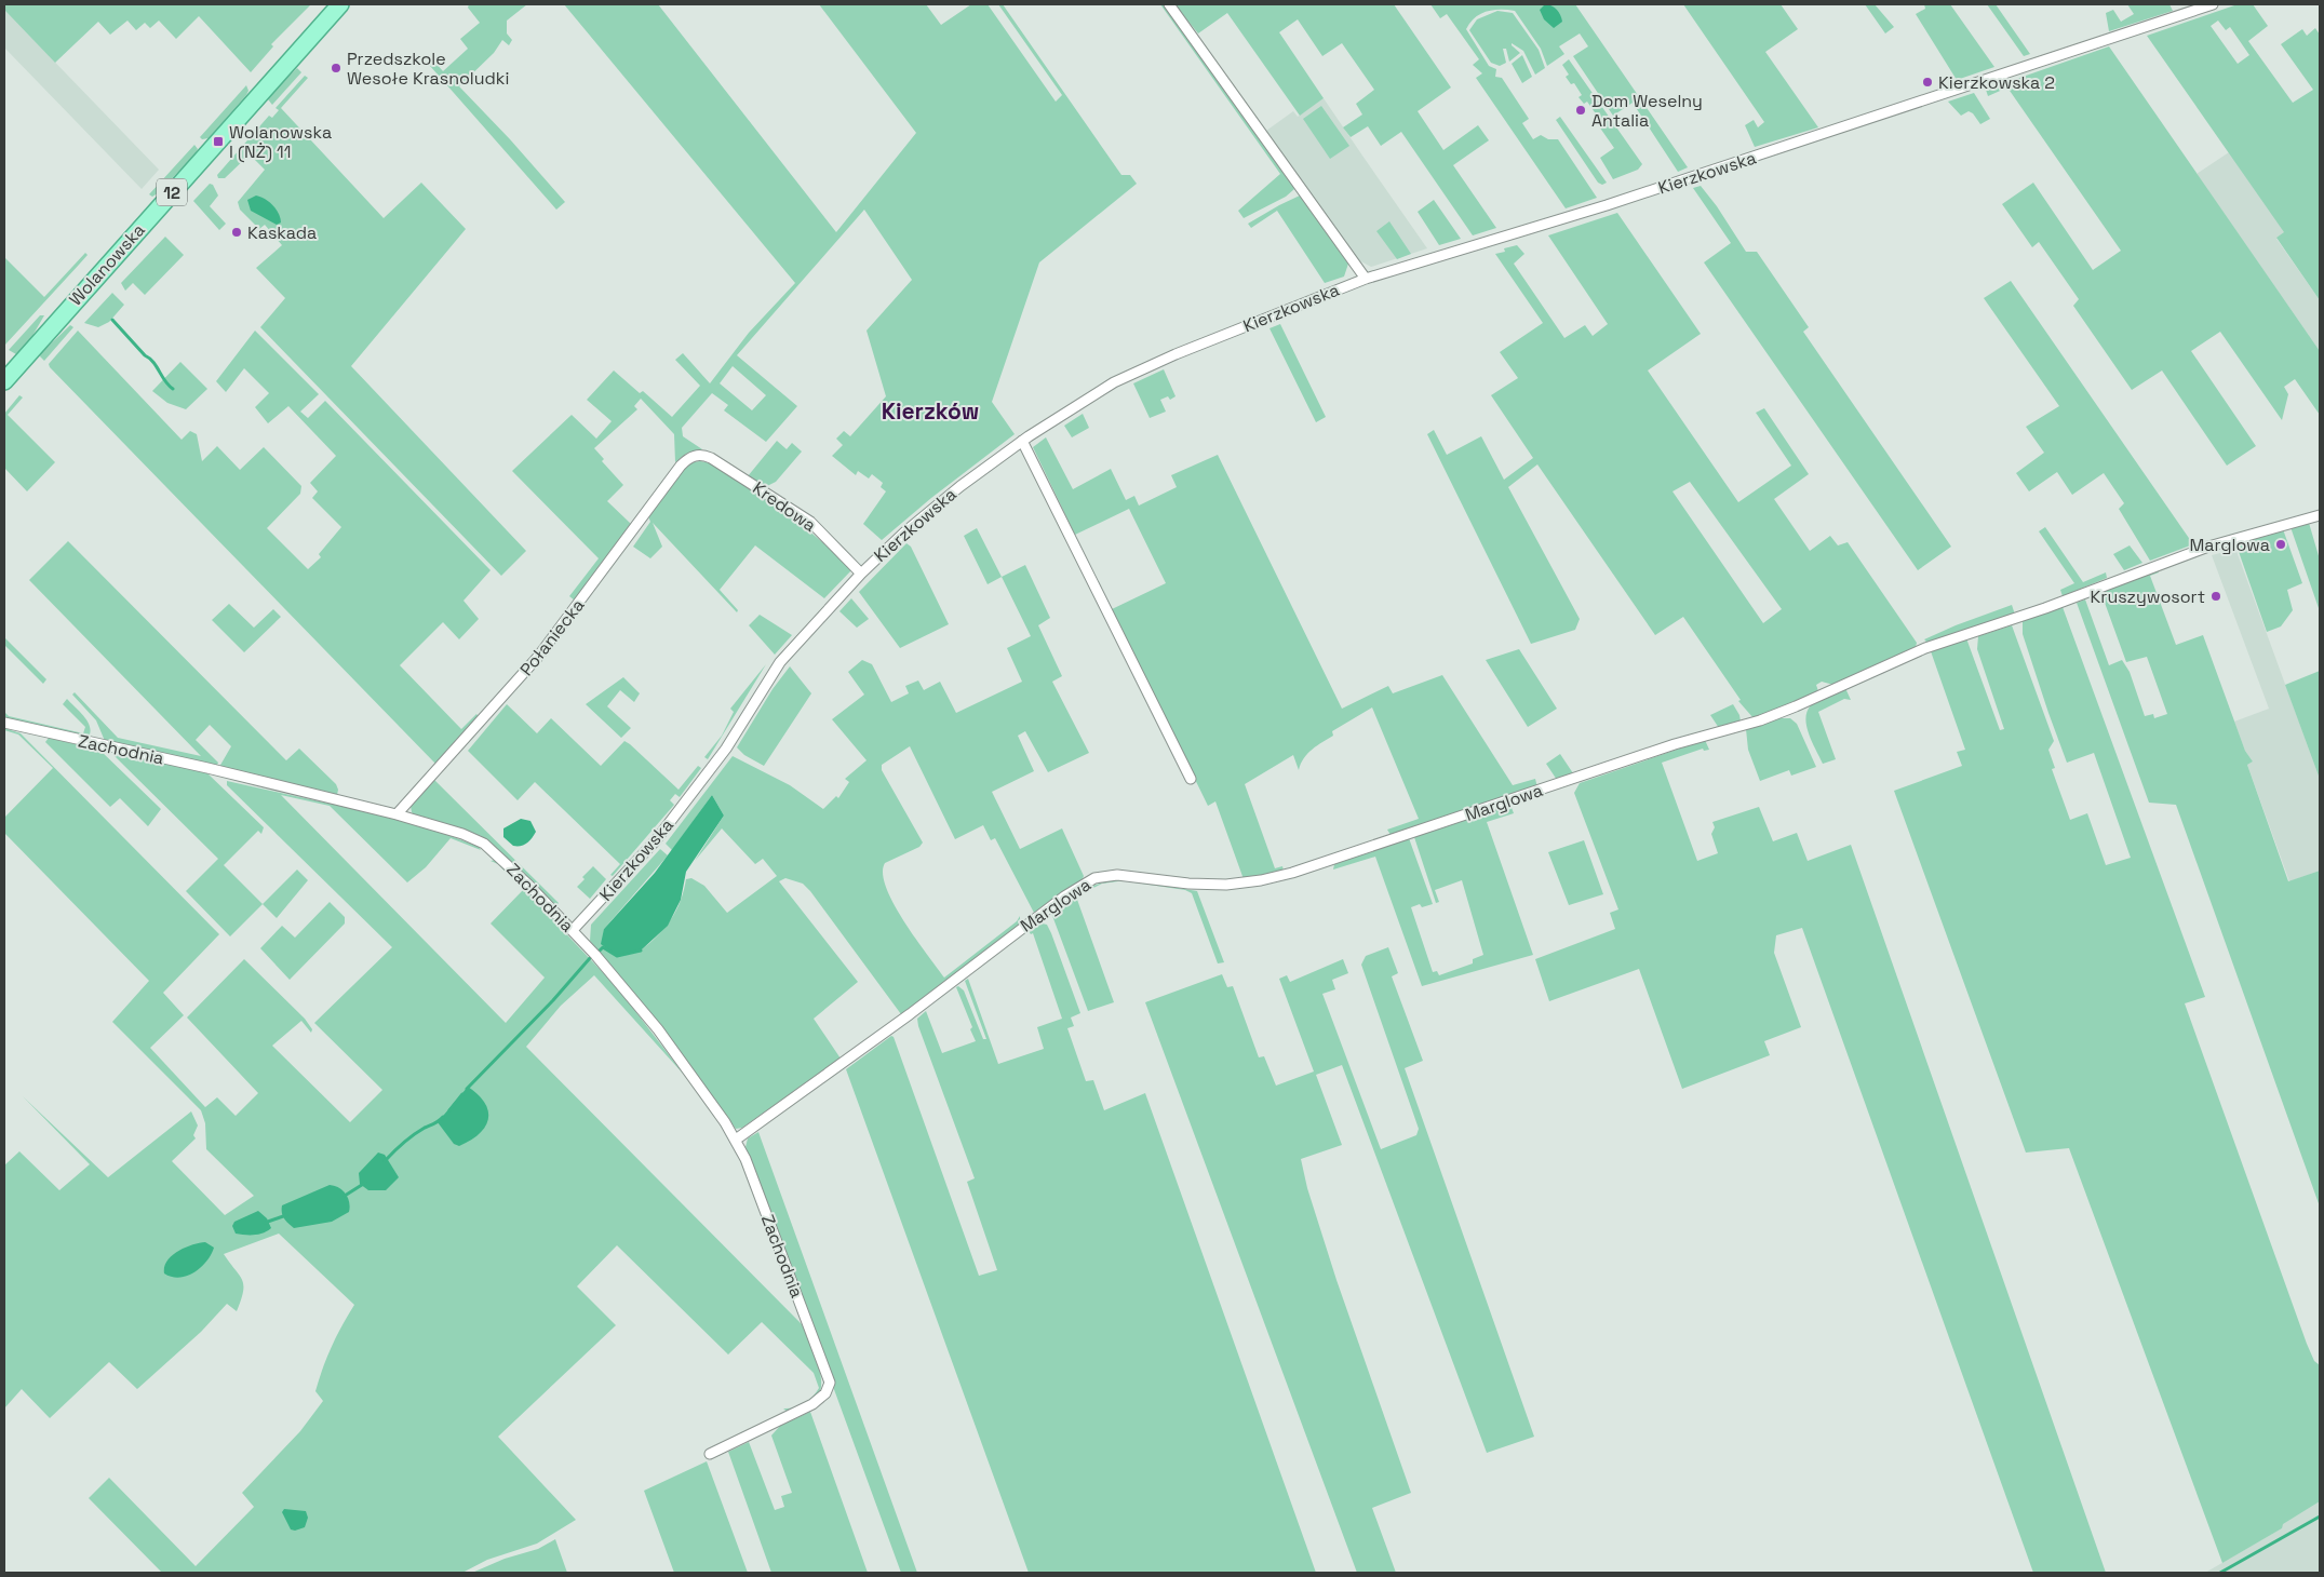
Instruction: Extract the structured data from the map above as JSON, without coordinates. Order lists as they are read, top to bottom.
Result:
{
  "streets": {
    "main road": ["12", "Wolanowska"],
    "street": [
      "Kierzkowska",
      "Kredowa",
      "Połaniecka",
      "Zachodnia",
      "Marglowa"
    ]
  },
  "crossings": [
    ["Kierzkowska", "Kredowa"],
    ["Kierzkowska", "Zachodnia"],
    ["Kredowa", "Połaniecka"],
    ["Połaniecka", "Zachodnia"],
    ["Zachodnia", "Marglowa"]
  ],
  "districts": ["Kierzków"],
  "places": {
    "other": [
      "Przedszkole Wesołe Krasnoludki",
      "Kierzkowska 2",
      "Dom Weselny Antalia",
      "Kaskada",
      "Marglowa",
      "Kruszywosort"
    ],
    "transit": ["Wolanowska I (NŻ) 11"]
  }
}
